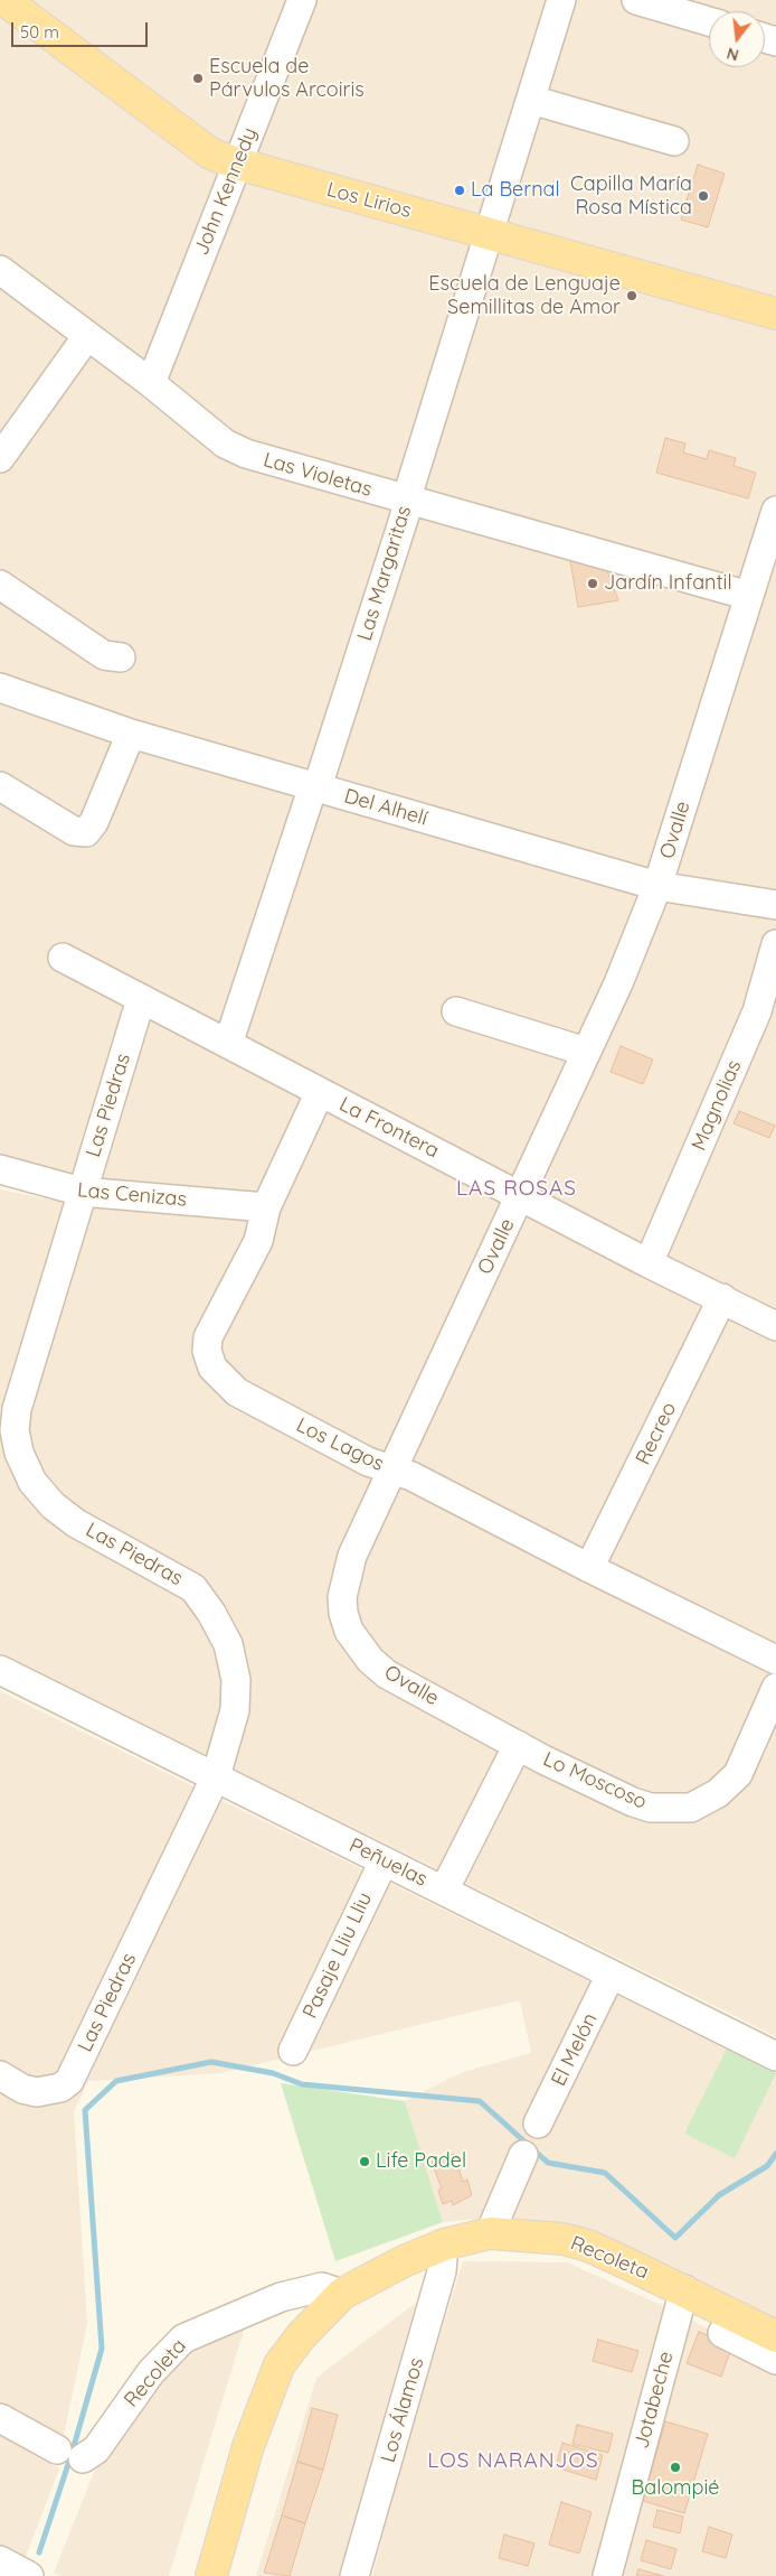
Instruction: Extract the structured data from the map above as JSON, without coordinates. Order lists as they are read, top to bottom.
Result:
{
  "streets": {
    "main road": ["Los Lirios", "Recoleta"],
    "street": [
      "John Kennedy",
      "Las Violetas",
      "Las Margaritas",
      "Del Alhelí",
      "Ovalle",
      "Las Piedras",
      "Magnolias",
      "La Frontera",
      "Las Cenizas",
      "Recreo",
      "Los Lagos",
      "Lo Moscoso",
      "Peñuelas",
      "Pasaje Lliu Lliu",
      "El Melón",
      "Jotabeche",
      "Los Álamos"
    ]
  },
  "crossings": [
    ["John Kennedy", "Los Lirios"],
    ["John Kennedy", "Las Violetas"],
    ["Los Lirios", "Las Margaritas"],
    ["Las Violetas", "Las Margaritas"],
    ["Las Violetas", "Ovalle"],
    ["Las Margaritas", "Del Alhelí"],
    ["Las Margaritas", "La Frontera"],
    ["Del Alhelí", "Ovalle"],
    ["Ovalle", "La Frontera"],
    ["Ovalle", "Los Lagos"],
    ["Ovalle", "Lo Moscoso"],
    ["Las Piedras", "La Frontera"],
    ["Las Piedras", "Las Cenizas"],
    ["Las Piedras", "Peñuelas"],
    ["Magnolias", "La Frontera"],
    ["La Frontera", "Recreo"],
    ["La Frontera", "Los Lagos"],
    ["Las Cenizas", "Los Lagos"],
    ["Recreo", "Los Lagos"],
    ["Peñuelas", "Pasaje Lliu Lliu"],
    ["Peñuelas", "El Melón"],
    ["Recoleta", "Jotabeche"],
    ["Recoleta", "Los Álamos"]
  ],
  "districts": ["LAS ROSAS", "LOS NARANJOS"],
  "places": [
    "Escuela de Párvulos Arcoiris",
    "La Bernal",
    "Capilla María Rosa Mística",
    "Escuela de Lenguaje Semillitas de Amor",
    "Jardín Infantil",
    "Life Padel",
    "Balompié"
  ],
  "scale_bar": "50 m",
  "north": "bottom"
}
